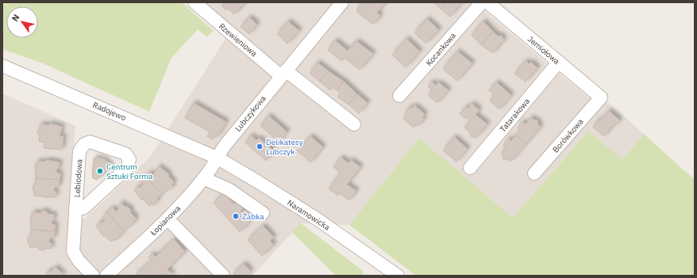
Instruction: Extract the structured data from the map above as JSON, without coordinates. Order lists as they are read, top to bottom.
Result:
{
  "streets": {
    "street": [
      "Rzewieniowa",
      "Kocankowa",
      "Jemiołowa",
      "Radojewo",
      "Lubczykowa",
      "Tatarakowa",
      "Borówkowa",
      "Lebiodowa",
      "Naramowicka",
      "Łopianowa"
    ]
  },
  "crossings": [
    ["Rzewieniowa", "Lubczykowa"],
    ["Jemiołowa", "Tatarakowa"],
    ["Jemiołowa", "Borówkowa"],
    ["Radojewo", "Lubczykowa"],
    ["Radojewo", "Naramowicka"],
    ["Radojewo", "Łopianowa"],
    ["Lubczykowa", "Naramowicka"],
    ["Lubczykowa", "Łopianowa"],
    ["Naramowicka", "Łopianowa"]
  ],
  "places": ["Delikatesy Lubczyk", "Centrum Sztuki Forma", "Żabka"],
  "north": "top left"
}
